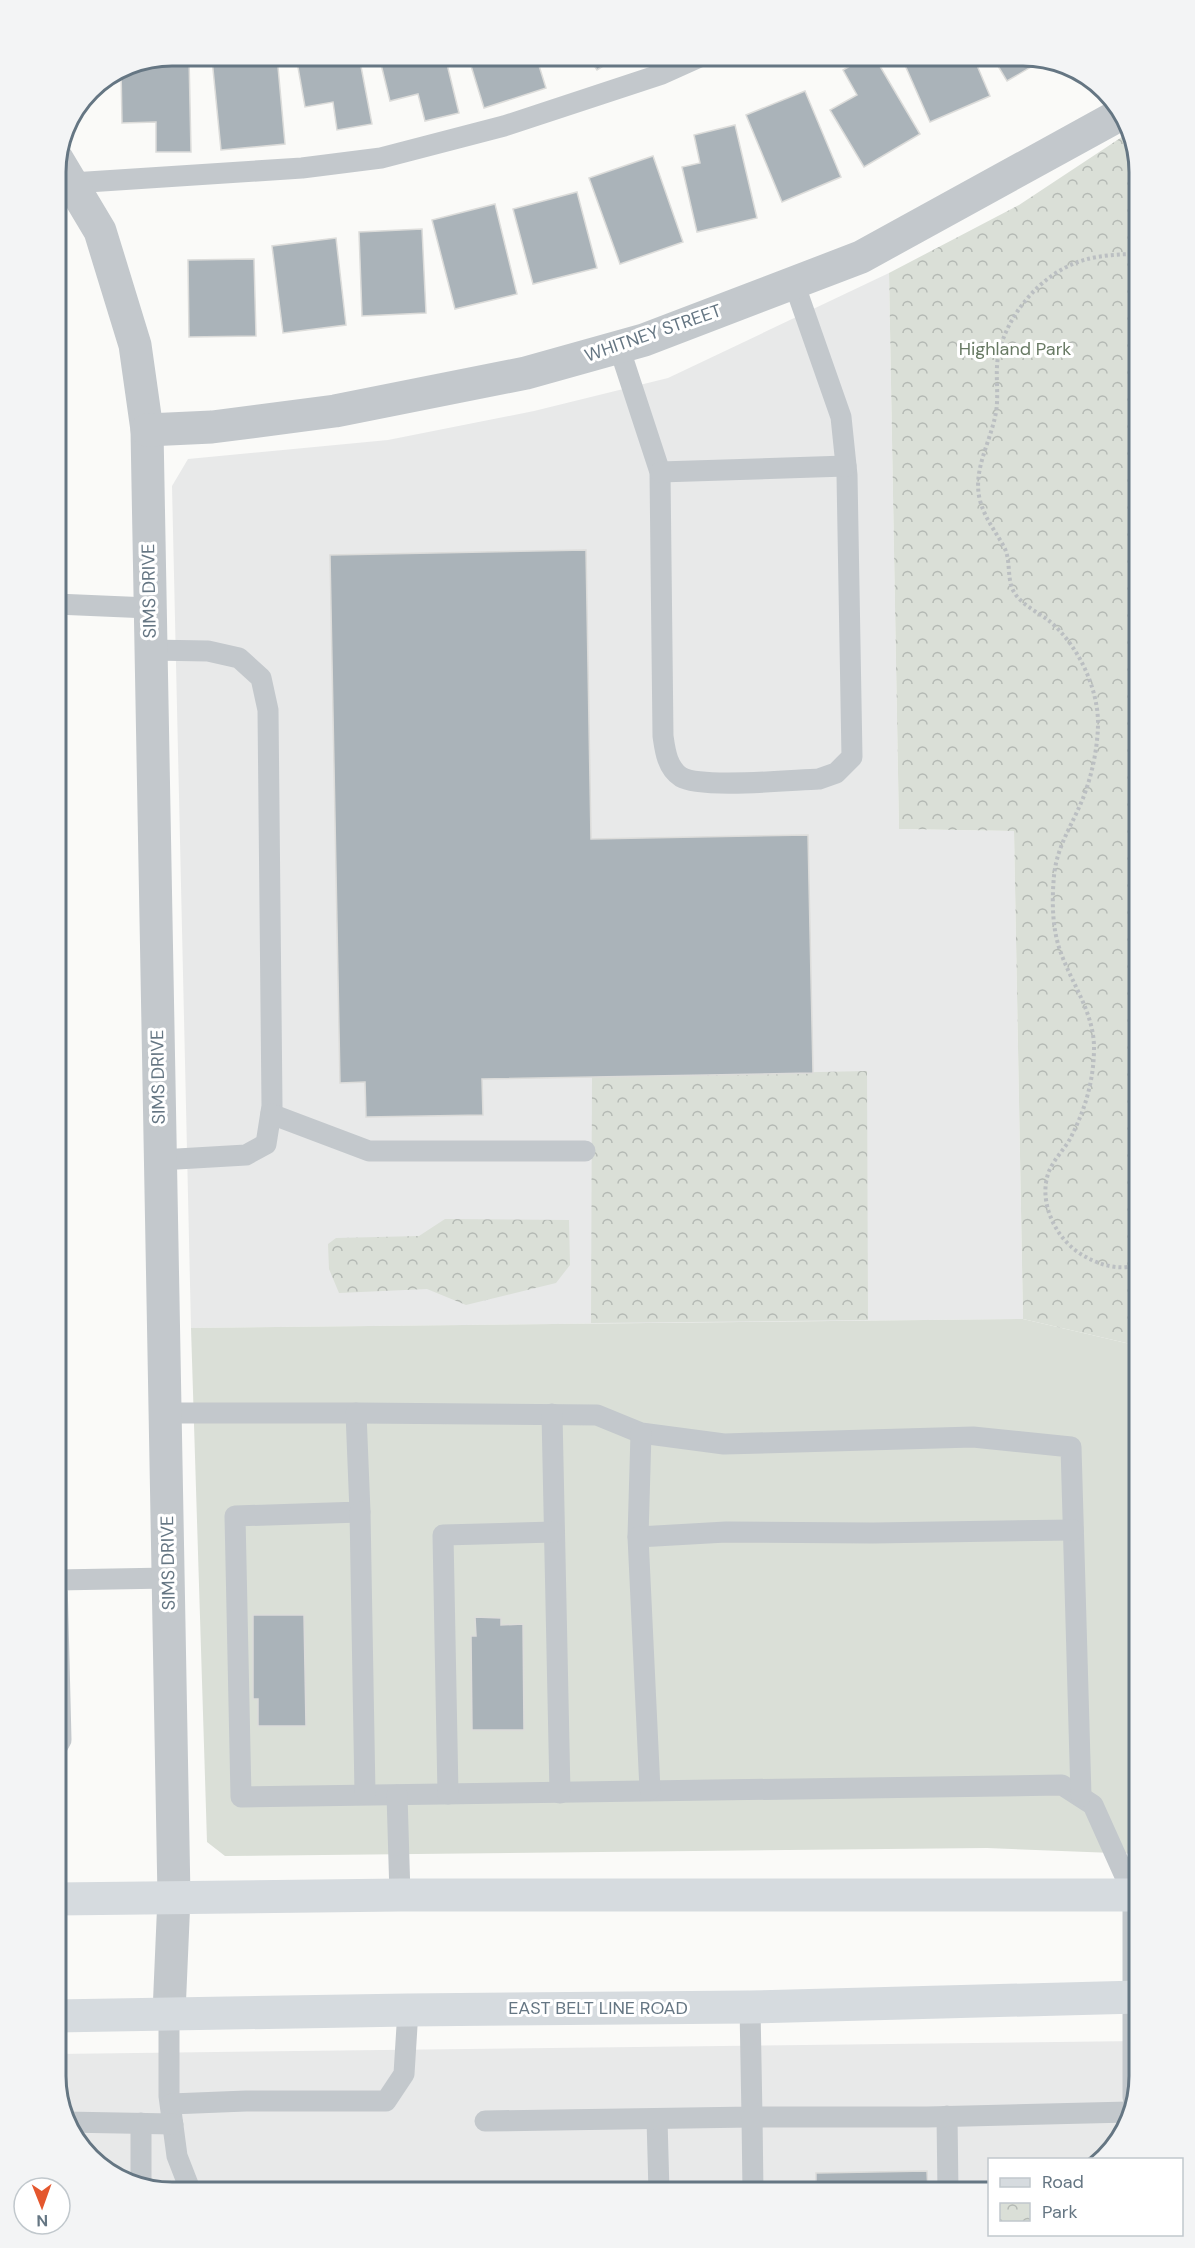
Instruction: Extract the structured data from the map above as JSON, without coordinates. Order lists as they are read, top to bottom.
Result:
{
  "streets": {
    "main road": ["EAST BELT LINE ROAD"],
    "street": ["WHITNEY STREET", "SIMS DRIVE"]
  },
  "crossings": [
    ["WHITNEY STREET", "SIMS DRIVE"],
    ["SIMS DRIVE", "EAST BELT LINE ROAD"]
  ],
  "parks": ["Highland Park"],
  "legend": ["Road", "Park"],
  "north": "bottom"
}
